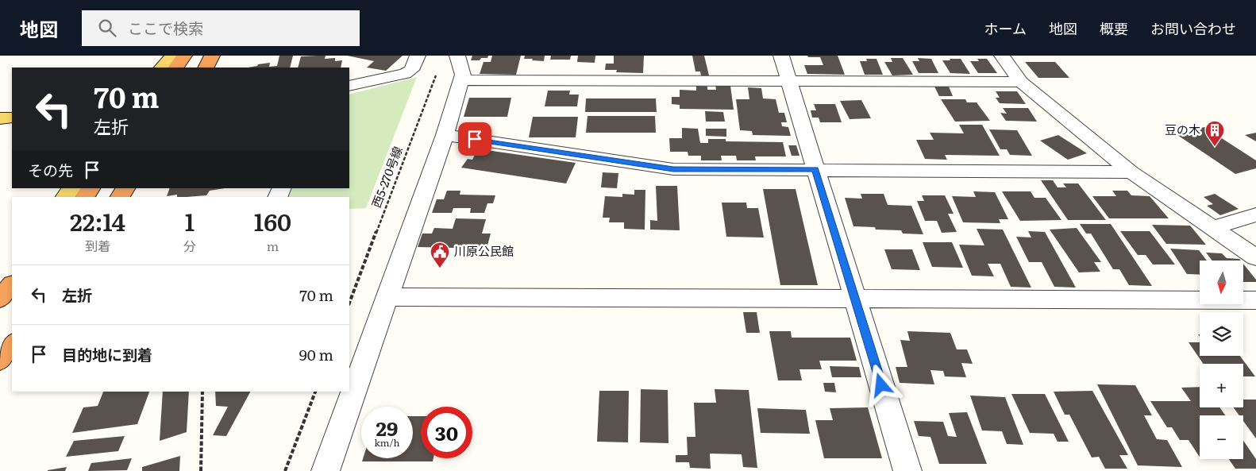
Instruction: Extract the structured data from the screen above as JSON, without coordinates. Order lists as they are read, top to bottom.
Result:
{
  "streets": {
    "path": ["西5-270号線"]
  },
  "places": {
    "building": ["豆の木"],
    "public building": ["川原公民館"]
  },
  "north": "bottom",
  "page": {
    "header": "地図",
    "search": "ここで検索",
    "nav": [
      "ホーム",
      "地図",
      "概要",
      "お問い合わせ"
    ],
    "turn": ["70 m", "左折"],
    "then": "その先",
    "eta": [
      "22:14",
      "到着",
      "1",
      "分",
      "160",
      "m"
    ],
    "map_buttons": ["+", "−"],
    "list": [
      {
        "name": "左折",
        "value": "70 m"
      },
      {
        "name": "目的地に到着",
        "value": "90 m"
      }
    ],
    "speed": "29 km/h",
    "limit": "30"
  }
}
